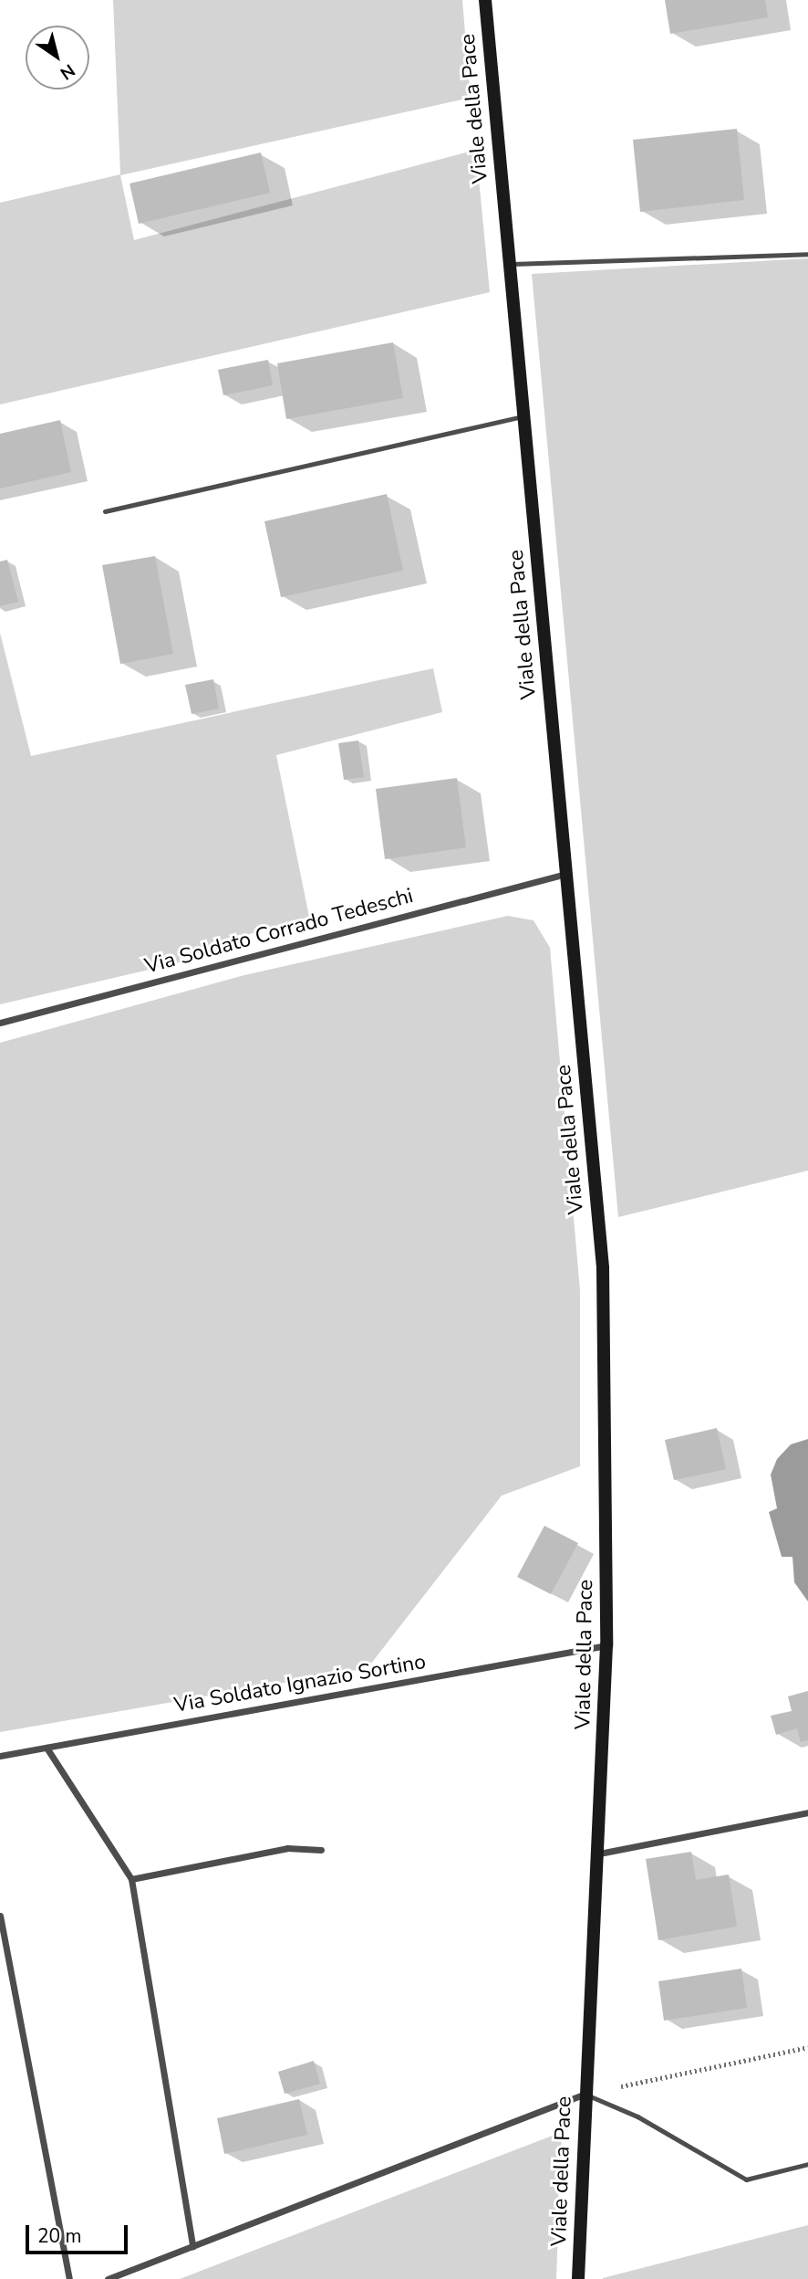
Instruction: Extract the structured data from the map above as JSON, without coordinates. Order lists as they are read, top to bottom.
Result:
{
  "streets": {
    "street": ["Viale della Pace", "Via Soldato Corrado Tedeschi", "Via Soldato Ignazio Sortino"]
  },
  "crossings": [
    ["Viale della Pace", "Via Soldato Corrado Tedeschi"],
    ["Viale della Pace", "Via Soldato Ignazio Sortino"]
  ],
  "scale_bar": "20 m",
  "north": "bottom right"
}
